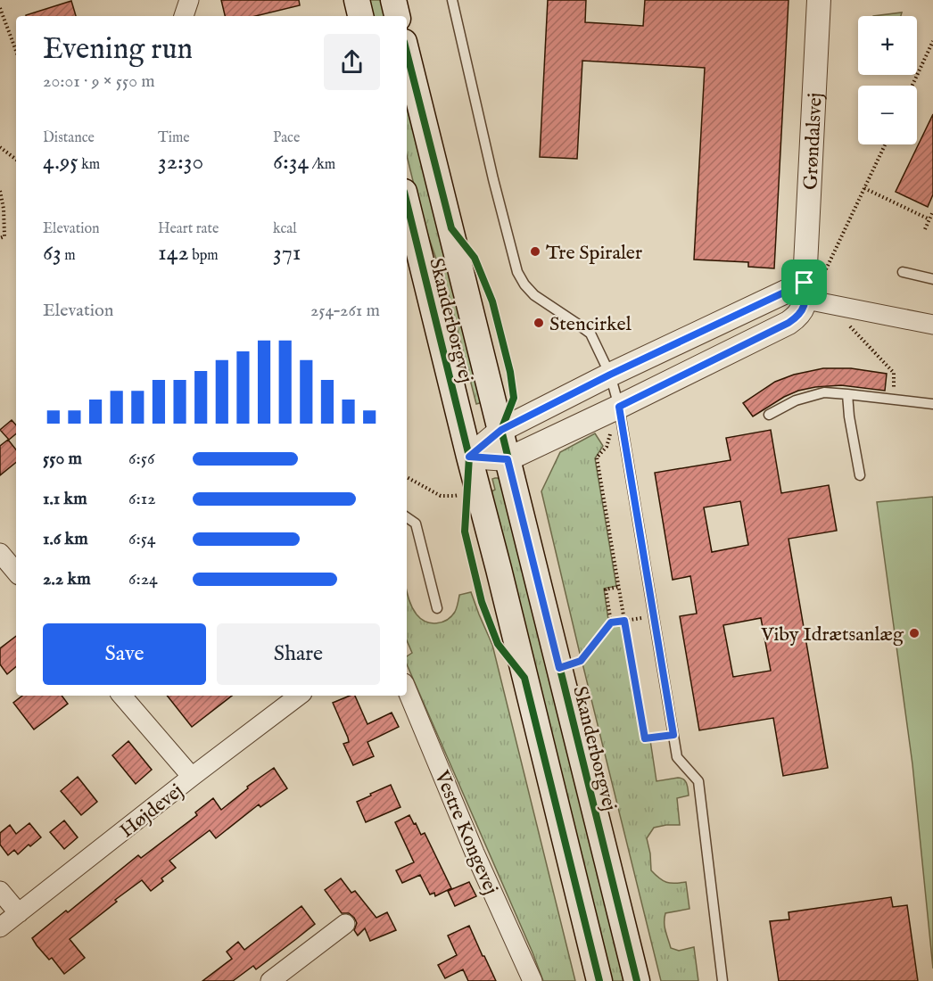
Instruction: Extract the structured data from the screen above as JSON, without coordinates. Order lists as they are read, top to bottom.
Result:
{
  "streets": {
    "main road": ["Skanderborgvej"],
    "street": ["Grøndalsvej", "Højdevej", "Vestre Kongevej"]
  },
  "places": ["Tre Spiraler", "Stencirkel", "Viby Idrætsanlæg"],
  "page": {
    "map_buttons": ["+", "−"],
    "heading": ["Evening run", "20:01 · 9 × 550 m"],
    "stats": [
      ["Distance", "4.95 km"],
      ["Time", "32:30"],
      ["Pace", "6:34 /km"],
      ["Elevation", "63 m"],
      ["Heart rate", "142 bpm"],
      ["kcal", "371"]
    ],
    "chart": ["Elevation", "254–261 m"],
    "list": [
      {
        "name": "550 m",
        "note": "6:56"
      },
      {
        "name": "1.1 km",
        "note": "6:12"
      },
      {
        "name": "1.6 km",
        "note": "6:54"
      },
      {
        "name": "2.2 km",
        "note": "6:24"
      }
    ],
    "buttons": ["Save", "Share"]
  }
}
